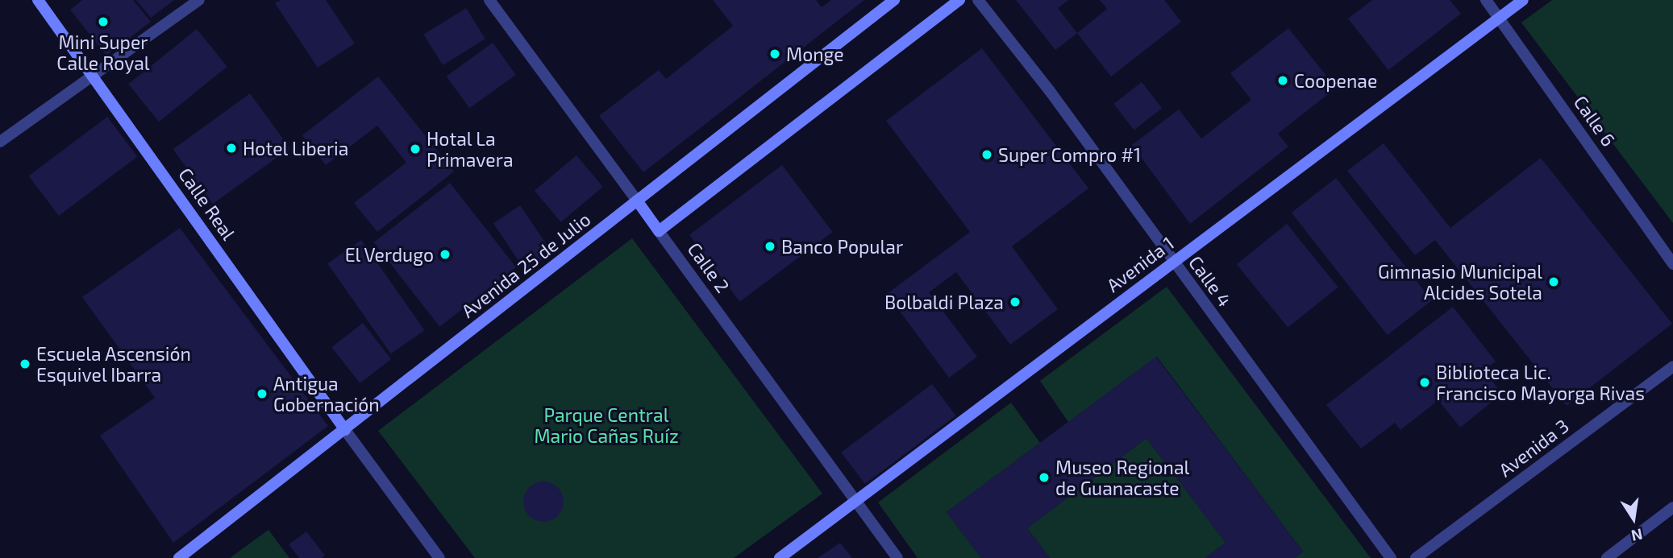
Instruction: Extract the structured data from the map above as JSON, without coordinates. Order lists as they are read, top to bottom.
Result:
{
  "streets": {
    "street": [
      "Calle 6",
      "Calle Real",
      "Avenida 1",
      "Avenida 25 de Julio",
      "Calle 2",
      "Calle 4",
      "Avenida 3"
    ]
  },
  "crossings": [
    ["Calle 6", "Avenida 1"],
    ["Calle Real", "Avenida 25 de Julio"],
    ["Avenida 1", "Calle 2"],
    ["Avenida 1", "Calle 4"],
    ["Avenida 25 de Julio", "Calle 2"]
  ],
  "parks": ["Parque Central Mario Cañas Ruíz"],
  "places": [
    "Mini Super Calle Royal",
    "Monge",
    "Coopenae",
    "Hotel Liberia",
    "Hotal La Primavera",
    "Super Compro #1",
    "Banco Popular",
    "El Verdugo",
    "Gimnasio Municipal Alcides Sotela",
    "Bolbaldi Plaza",
    "Escuela Ascensión Esquivel Ibarra",
    "Biblioteca Lic. Francisco Mayorga Rivas",
    "Antigua Gobernación",
    "Museo Regional de Guanacaste"
  ],
  "north": "bottom"
}
